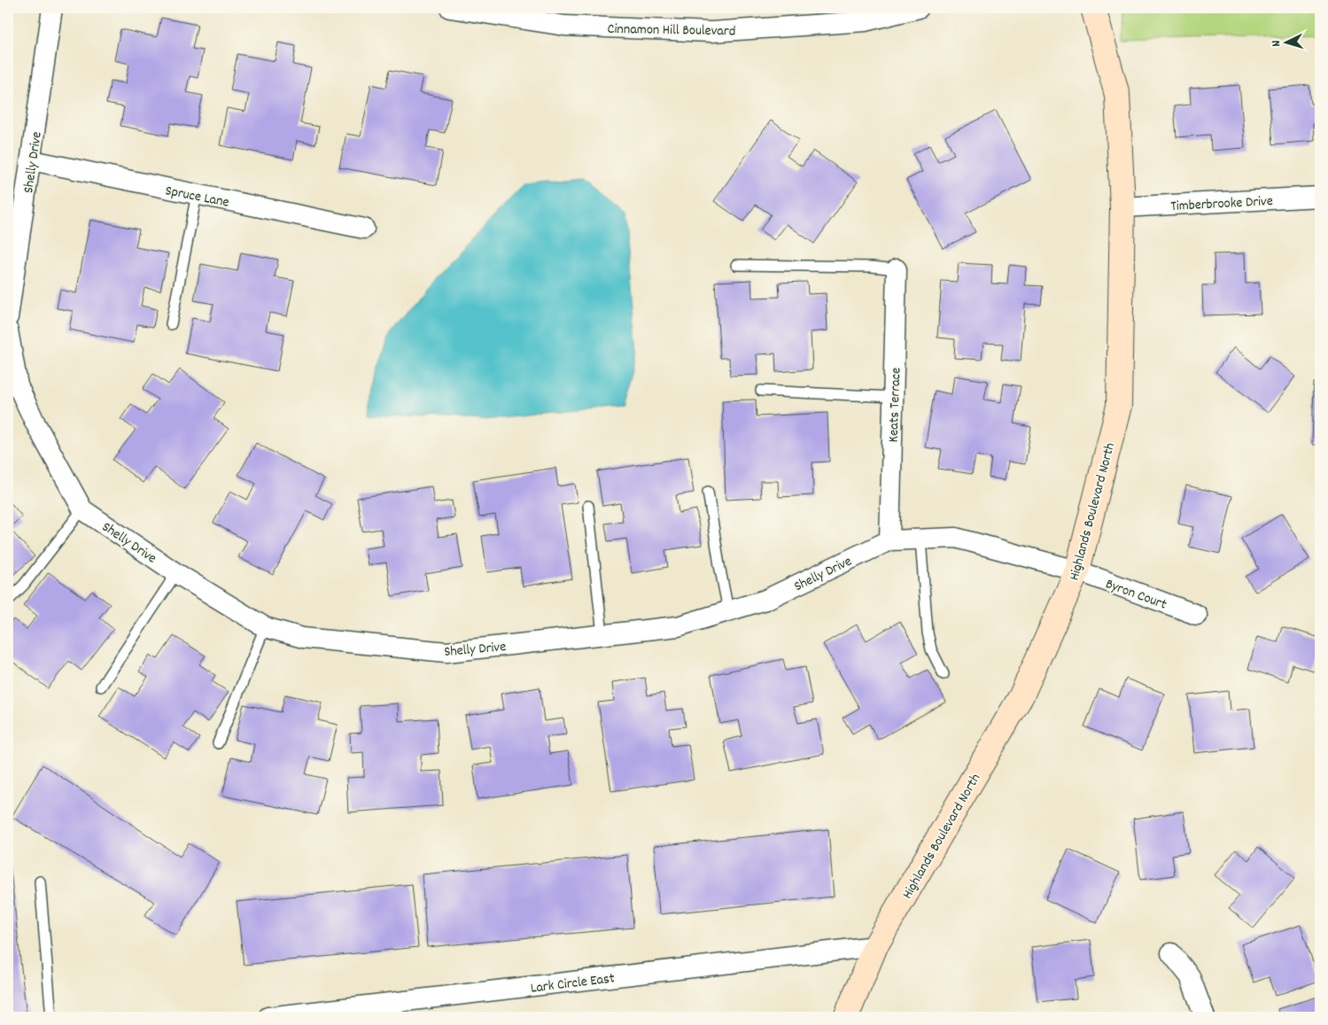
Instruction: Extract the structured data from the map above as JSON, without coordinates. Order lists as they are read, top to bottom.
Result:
{
  "streets": {
    "street": [
      "Cinnamon Hill Boulevard",
      "Shelly Drive",
      "Spruce Lane",
      "Timberbrooke Drive",
      "Keats Terrace",
      "Highlands Boulevard North",
      "Byron Court",
      "Lark Circle East"
    ]
  },
  "crossings": [
    ["Shelly Drive", "Spruce Lane"],
    ["Shelly Drive", "Keats Terrace"],
    ["Shelly Drive", "Highlands Boulevard North"],
    ["Shelly Drive", "Byron Court"],
    ["Timberbrooke Drive", "Highlands Boulevard North"],
    ["Highlands Boulevard North", "Byron Court"],
    ["Highlands Boulevard North", "Lark Circle East"]
  ],
  "north": "left"
}
